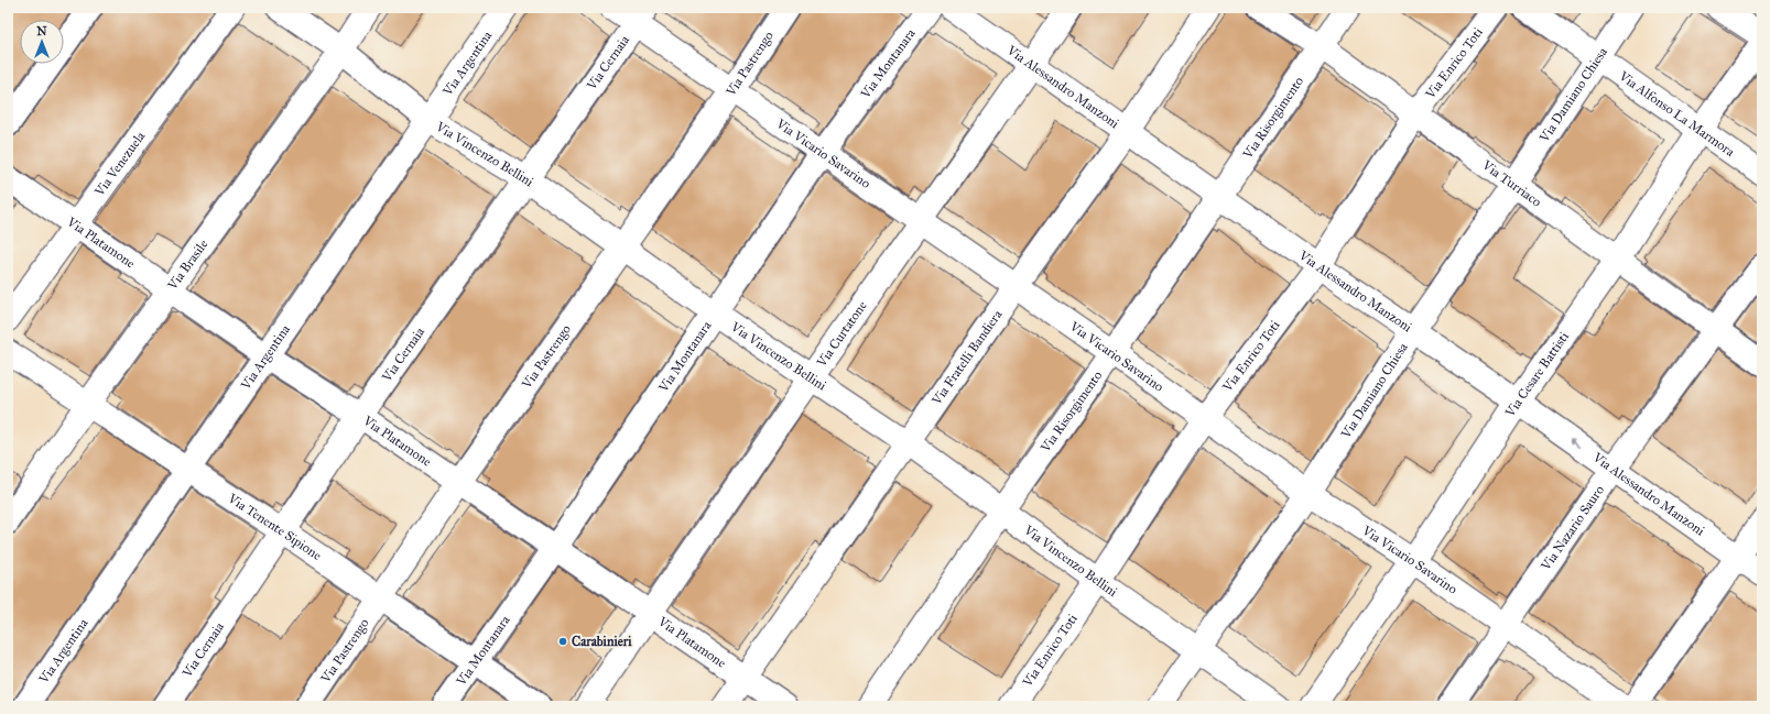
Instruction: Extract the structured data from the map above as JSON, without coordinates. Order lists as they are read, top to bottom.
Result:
{
  "streets": {
    "street": [
      "Via Argentina",
      "Via Cernaia",
      "Via Montanara",
      "Via Enrico Toti",
      "Via Pastrengo",
      "Via Alessandro Manzoni",
      "Via Damiano Chiesa",
      "Via Alfonso La Marmora",
      "Via Risorgimento",
      "Via Vicario Savarino",
      "Via Vincenzo Bellini",
      "Via Venezuela",
      "Via Turriaco",
      "Via Platamone",
      "Via Brasile",
      "Via Curtatone",
      "Via Fratelli Bandiera",
      "Via Cesare Battisti",
      "Via Tenente Sipione",
      "Via Nazario Sauro"
    ]
  },
  "crossings": [
    ["Via Argentina", "Via Vincenzo Bellini"],
    ["Via Argentina", "Via Platamone"],
    ["Via Argentina", "Via Tenente Sipione"],
    ["Via Cernaia", "Via Vicario Savarino"],
    ["Via Cernaia", "Via Vincenzo Bellini"],
    ["Via Cernaia", "Via Platamone"],
    ["Via Cernaia", "Via Tenente Sipione"],
    ["Via Montanara", "Via Vicario Savarino"],
    ["Via Montanara", "Via Vincenzo Bellini"],
    ["Via Montanara", "Via Platamone"],
    ["Via Montanara", "Via Tenente Sipione"],
    ["Via Enrico Toti", "Via Alessandro Manzoni"],
    ["Via Enrico Toti", "Via Vicario Savarino"],
    ["Via Enrico Toti", "Via Vincenzo Bellini"],
    ["Via Enrico Toti", "Via Turriaco"],
    ["Via Pastrengo", "Via Vicario Savarino"],
    ["Via Pastrengo", "Via Vincenzo Bellini"],
    ["Via Pastrengo", "Via Platamone"],
    ["Via Pastrengo", "Via Tenente Sipione"],
    ["Via Alessandro Manzoni", "Via Damiano Chiesa"],
    ["Via Alessandro Manzoni", "Via Risorgimento"],
    ["Via Alessandro Manzoni", "Via Curtatone"],
    ["Via Alessandro Manzoni", "Via Fratelli Bandiera"],
    ["Via Alessandro Manzoni", "Via Cesare Battisti"],
    ["Via Alessandro Manzoni", "Via Nazario Sauro"],
    ["Via Damiano Chiesa", "Via Alfonso La Marmora"],
    ["Via Damiano Chiesa", "Via Vicario Savarino"],
    ["Via Damiano Chiesa", "Via Vincenzo Bellini"],
    ["Via Damiano Chiesa", "Via Turriaco"],
    ["Via Alfonso La Marmora", "Via Cesare Battisti"],
    ["Via Risorgimento", "Via Vicario Savarino"],
    ["Via Risorgimento", "Via Vincenzo Bellini"],
    ["Via Risorgimento", "Via Turriaco"],
    ["Via Vicario Savarino", "Via Curtatone"],
    ["Via Vicario Savarino", "Via Fratelli Bandiera"],
    ["Via Vicario Savarino", "Via Cesare Battisti"],
    ["Via Vicario Savarino", "Via Nazario Sauro"],
    ["Via Vincenzo Bellini", "Via Brasile"],
    ["Via Vincenzo Bellini", "Via Curtatone"],
    ["Via Vincenzo Bellini", "Via Fratelli Bandiera"],
    ["Via Venezuela", "Via Platamone"],
    ["Via Turriaco", "Via Cesare Battisti"],
    ["Via Turriaco", "Via Nazario Sauro"],
    ["Via Platamone", "Via Brasile"],
    ["Via Platamone", "Via Curtatone"],
    ["Via Platamone", "Via Fratelli Bandiera"],
    ["Via Brasile", "Via Tenente Sipione"]
  ],
  "places": ["Carabinieri"],
  "north": "top"
}
